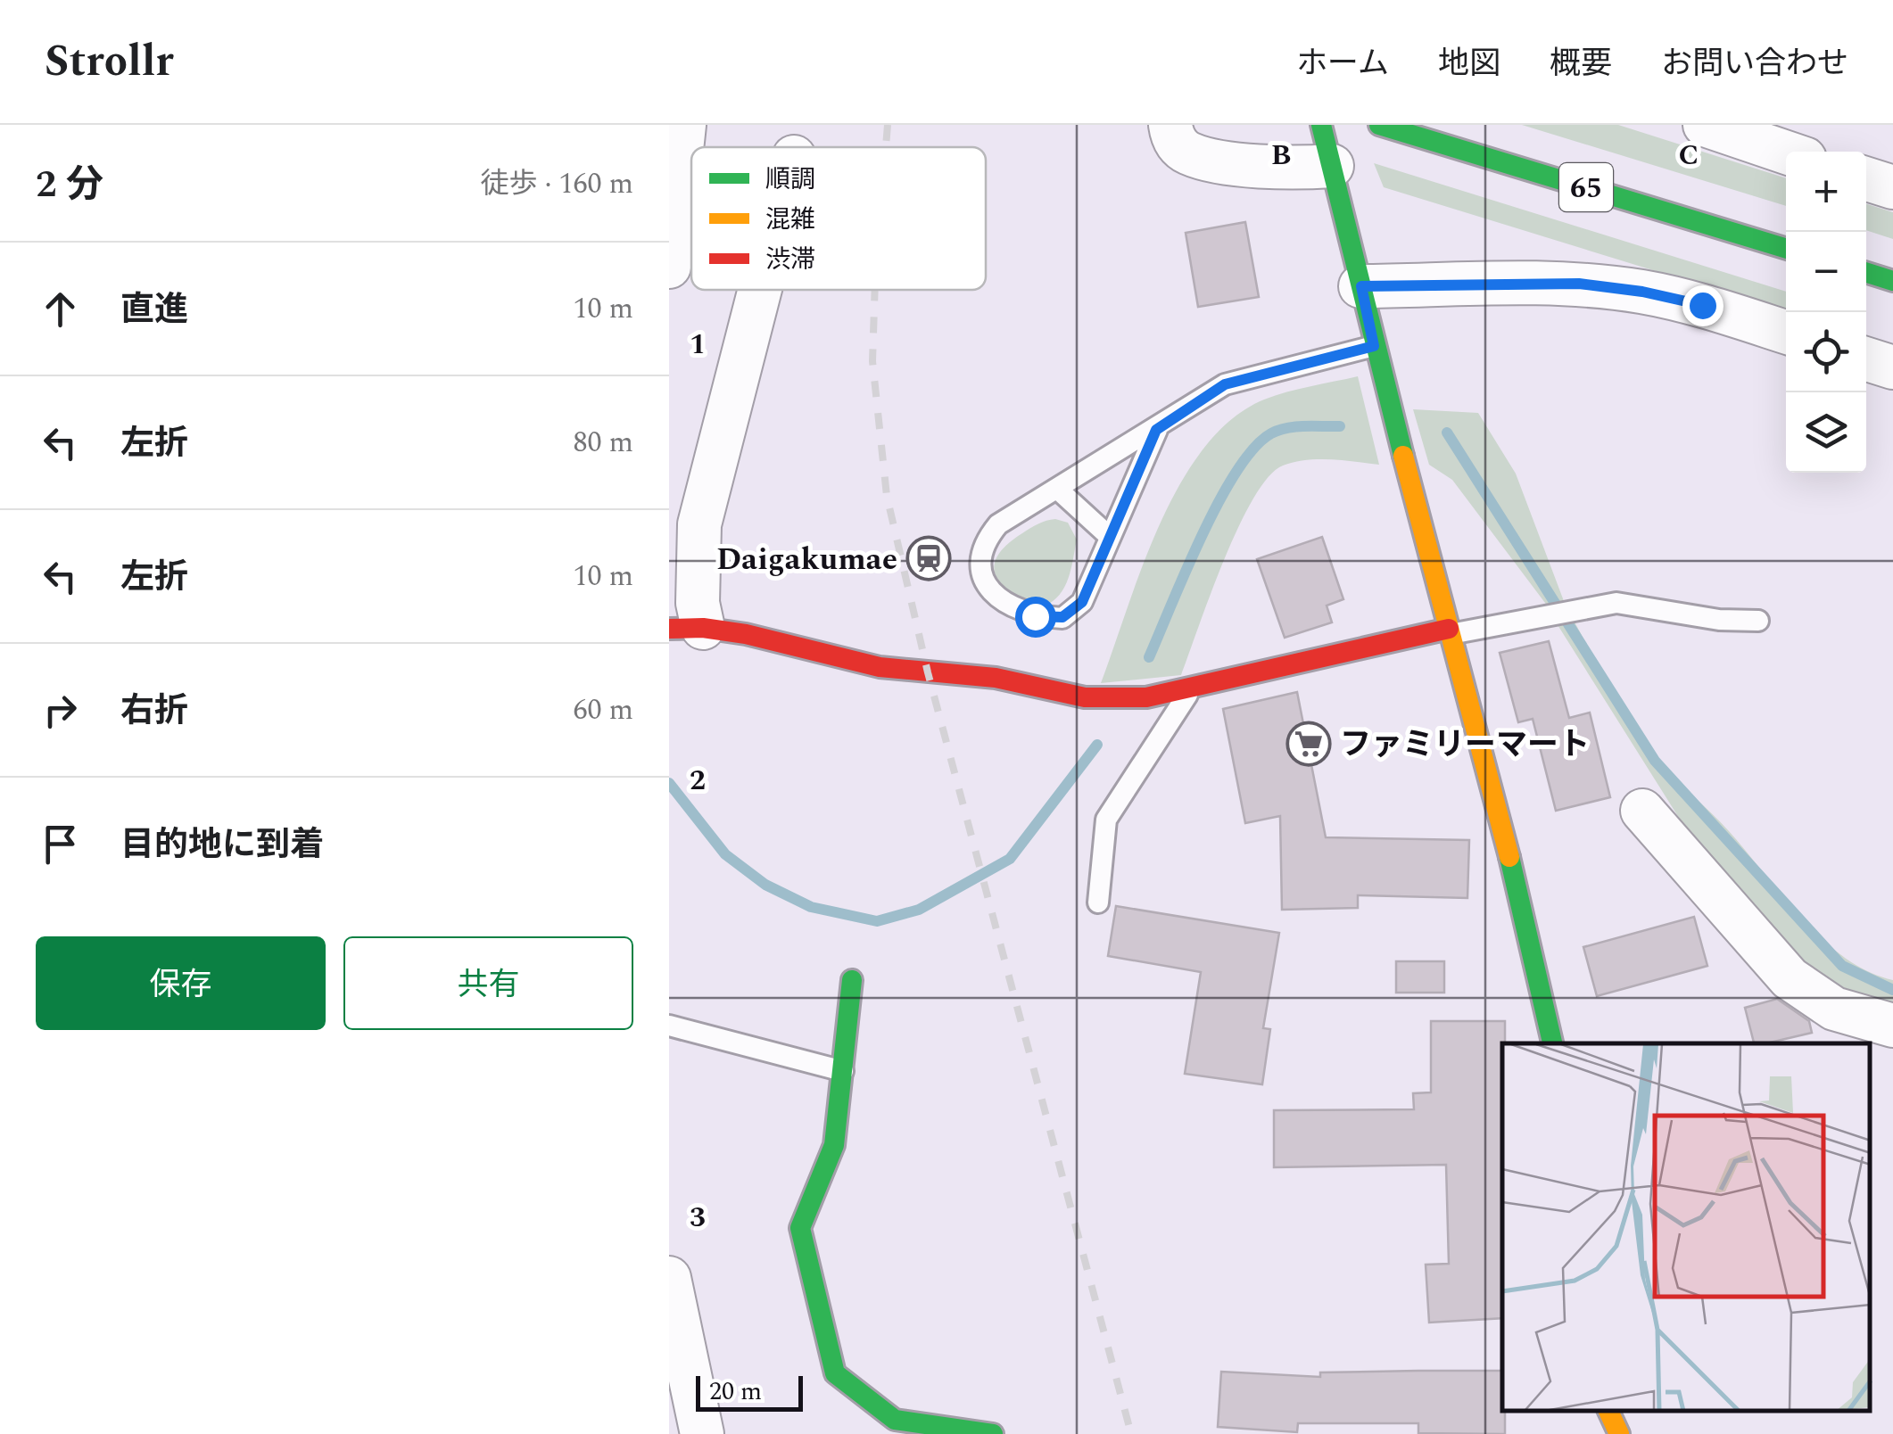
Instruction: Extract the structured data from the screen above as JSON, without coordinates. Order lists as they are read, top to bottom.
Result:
{
  "streets": {
    "street": ["65"]
  },
  "places": {
    "station": ["Daigakumae"],
    "supermarket": ["ファミリーマート"]
  },
  "legend": ["順調", "混雑", "渋滞"],
  "scale_bar": "20 m",
  "page": {
    "header": "Strollr",
    "nav": [
      "ホーム",
      "地図",
      "概要",
      "お問い合わせ"
    ],
    "heading": ["2 分", "徒歩 · 160 m"],
    "map_buttons": ["+", "−"],
    "list": [
      ["直進", "10 m"],
      ["左折", "80 m"],
      ["左折", "10 m"],
      ["右折", "60 m"],
      "目的地に到着"
    ],
    "buttons": ["保存", "共有"],
    "scale": "20 m"
  },
  "grid": {
    "columns": ["B", "C"],
    "rows": ["1", "2", "3"]
  }
}
